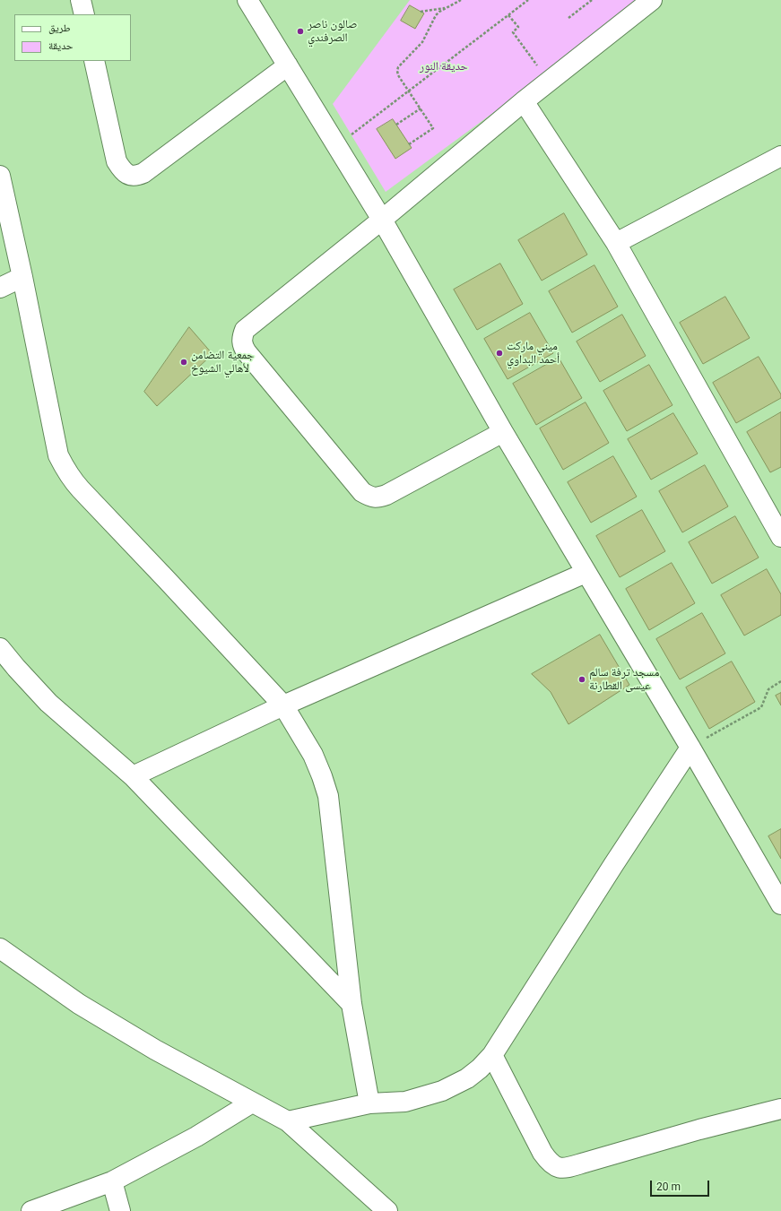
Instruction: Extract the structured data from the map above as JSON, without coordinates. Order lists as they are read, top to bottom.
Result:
{
  "parks": ["حديقة النور"],
  "places": [
    "صالون ناصر الصرفندي",
    "ميني ماركت أحمد البداوي",
    "جمعية التضامن لأهالي الشيوخ",
    "مسجد ترفة سالم عيسى القطارنة"
  ],
  "legend": ["طريق", "حديقة"],
  "scale_bar": "20 m"
}
